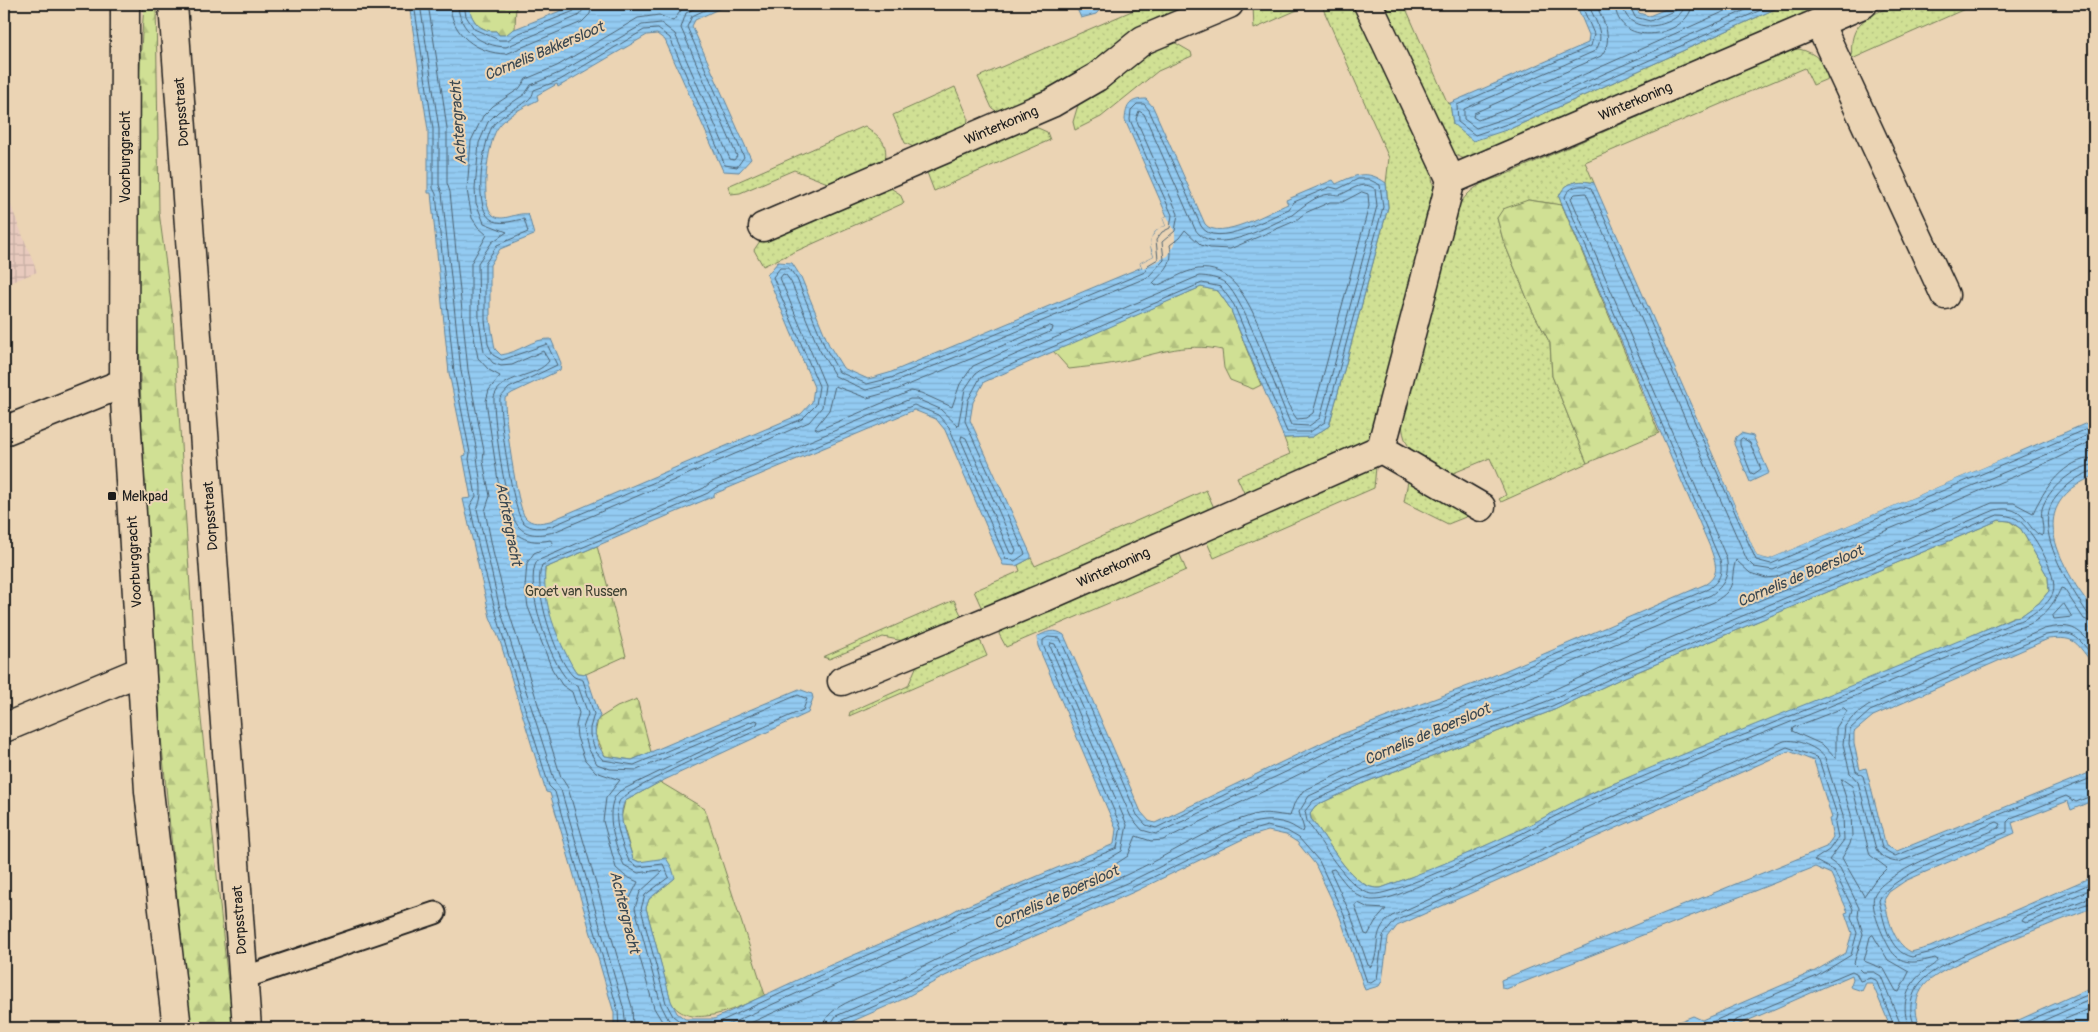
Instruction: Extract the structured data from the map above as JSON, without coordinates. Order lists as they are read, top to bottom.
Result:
{
  "streets": {
    "street": ["Winterkoning", "Dorpsstraat", "Voorburggracht"]
  },
  "water": ["Cornelis Bakkersloot", "Achtergracht", "Cornelis de Boersloot"],
  "parks": ["Groet van Russen"],
  "places": {
    "transit": ["Melkpad"]
  }
}
